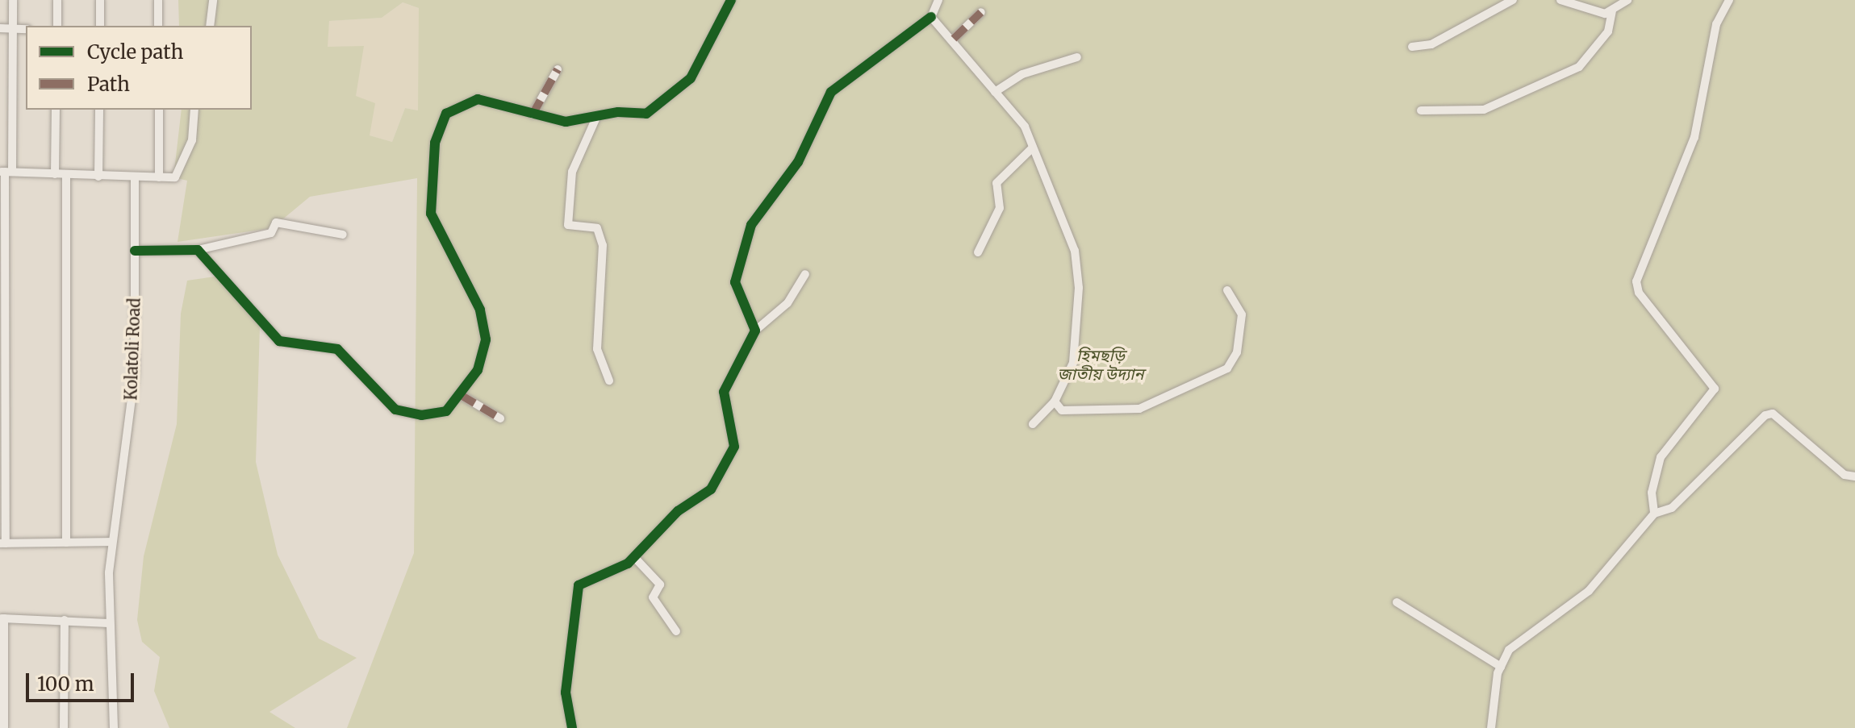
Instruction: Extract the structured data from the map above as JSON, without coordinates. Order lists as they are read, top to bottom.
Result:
{
  "streets": {
    "street": ["Kolatoli Road"]
  },
  "parks": ["হিমছড়ি জাতীয় উদ্যান"],
  "legend": ["Cycle path", "Path"],
  "scale_bar": "100 m"
}
